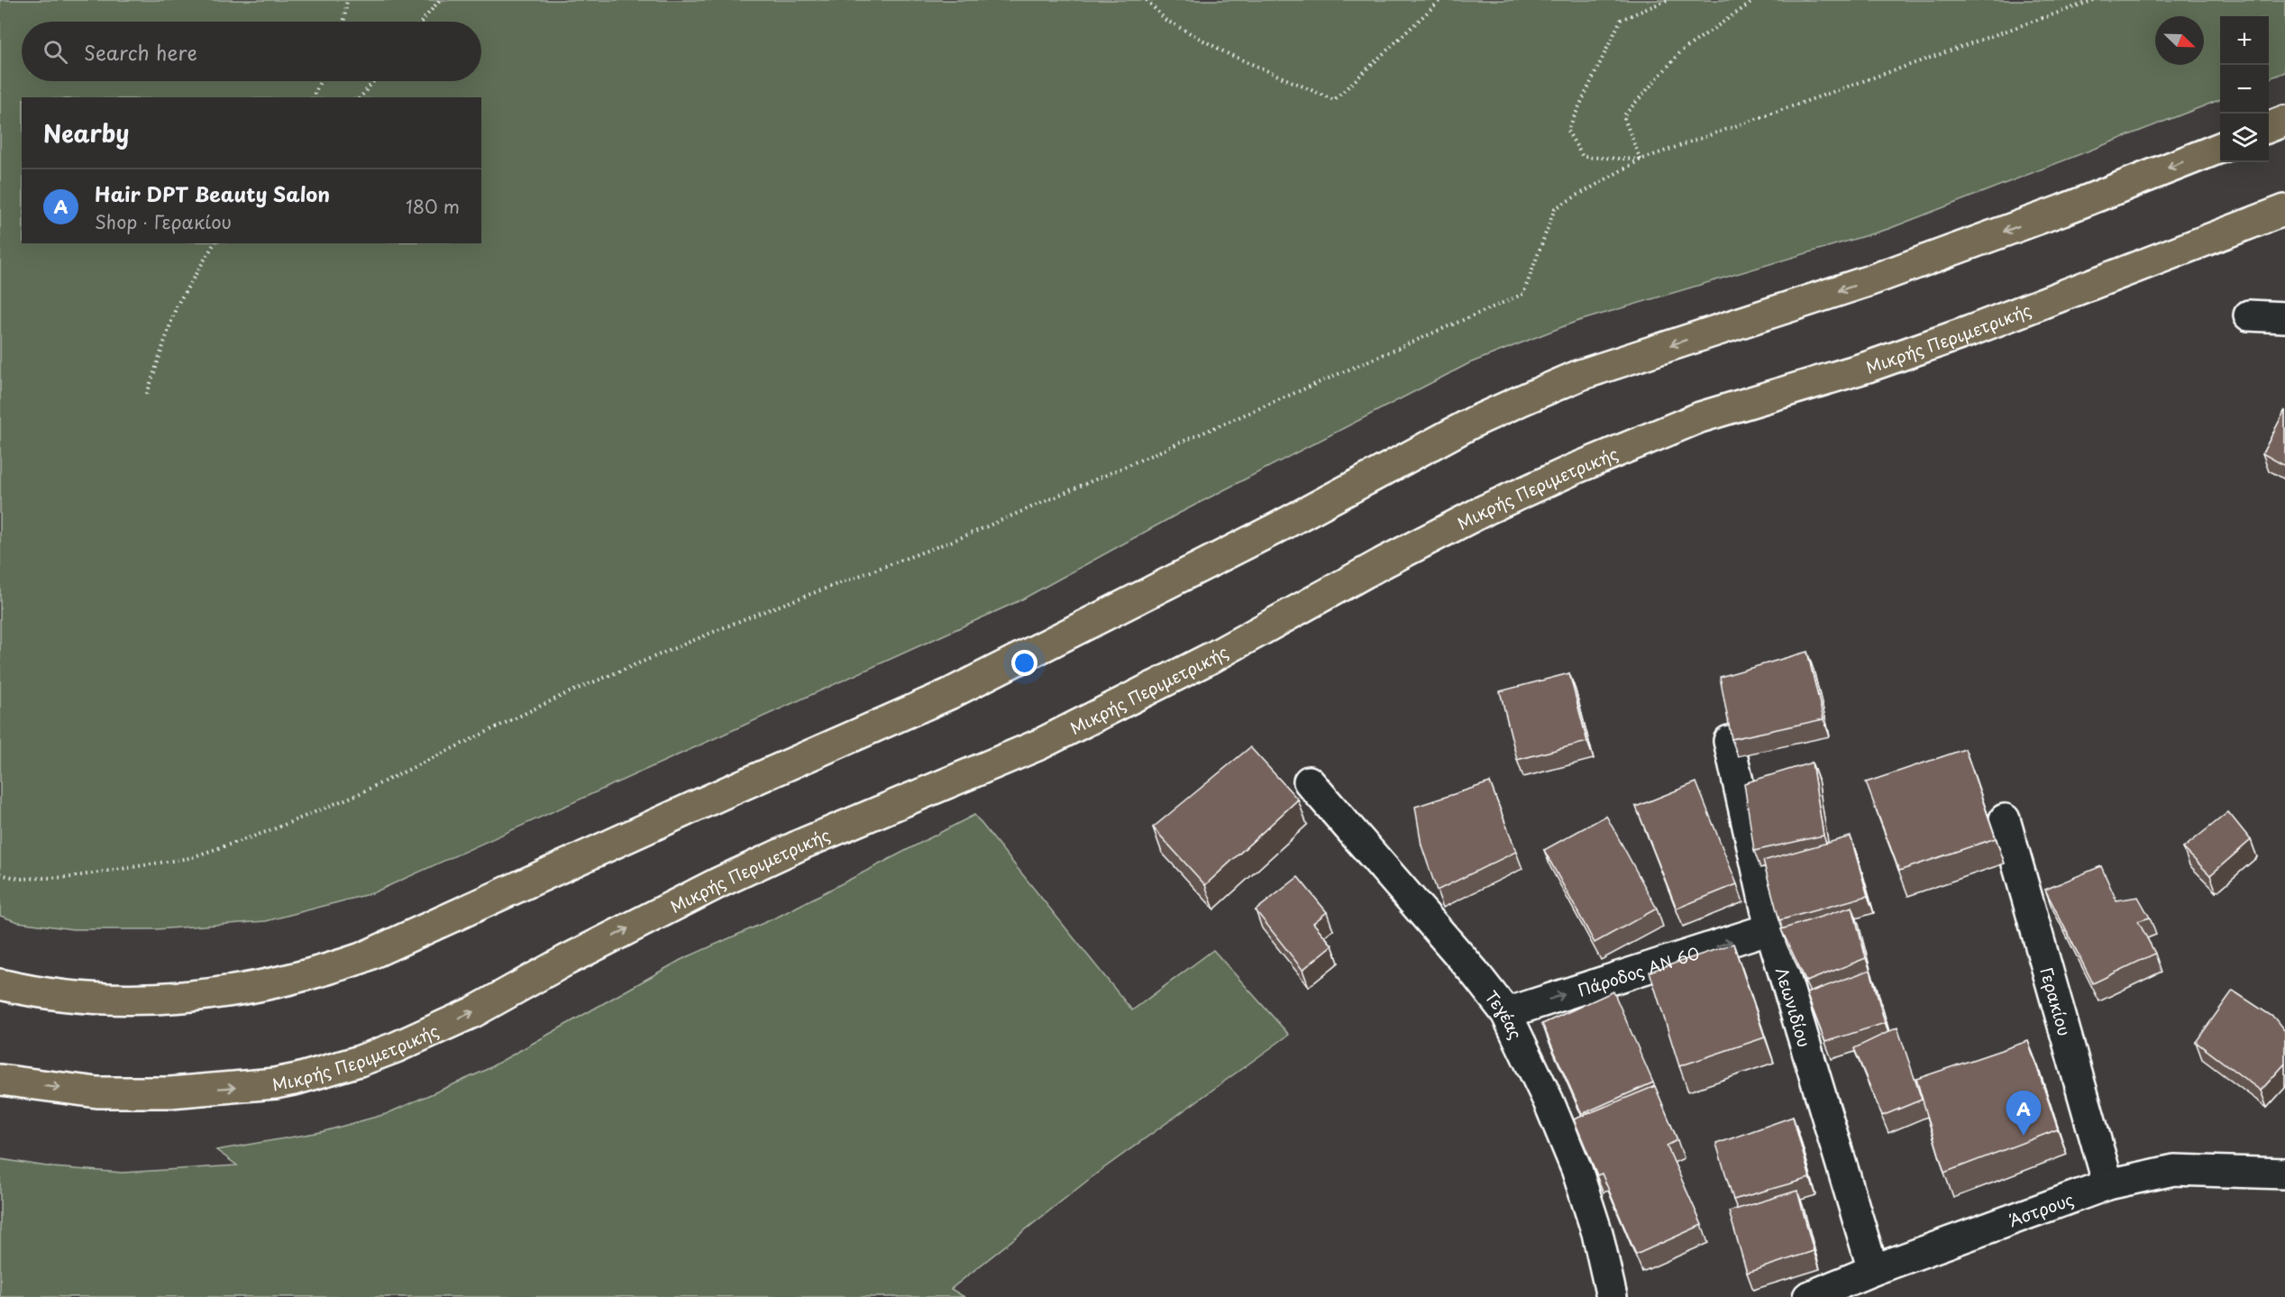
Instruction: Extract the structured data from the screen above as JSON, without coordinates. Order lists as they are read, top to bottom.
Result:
{
  "streets": {
    "main road": ["Μικρής Περιμετρικής"],
    "street": [
      "Πάροδος ΑΝ 60",
      "Γερακίου",
      "Λεωνιδίου",
      "Τεγέας",
      "Άστρους"
    ]
  },
  "crossings": [
    ["Πάροδος ΑΝ 60", "Λεωνιδίου"],
    ["Πάροδος ΑΝ 60", "Τεγέας"],
    ["Γερακίου", "Άστρους"],
    ["Λεωνιδίου", "Άστρους"]
  ],
  "one_way": ["Πάροδος ΑΝ 60"],
  "north": "bottom right",
  "page": {
    "map_buttons": ["+", "−"],
    "search": "Search here",
    "heading": "Nearby",
    "list": [
      {
        "mark": "A",
        "name": "Hair DPT Beauty Salon",
        "note": "Shop · Γερακίου",
        "value": "180 m"
      }
    ],
    "pins": "A"
  }
}
